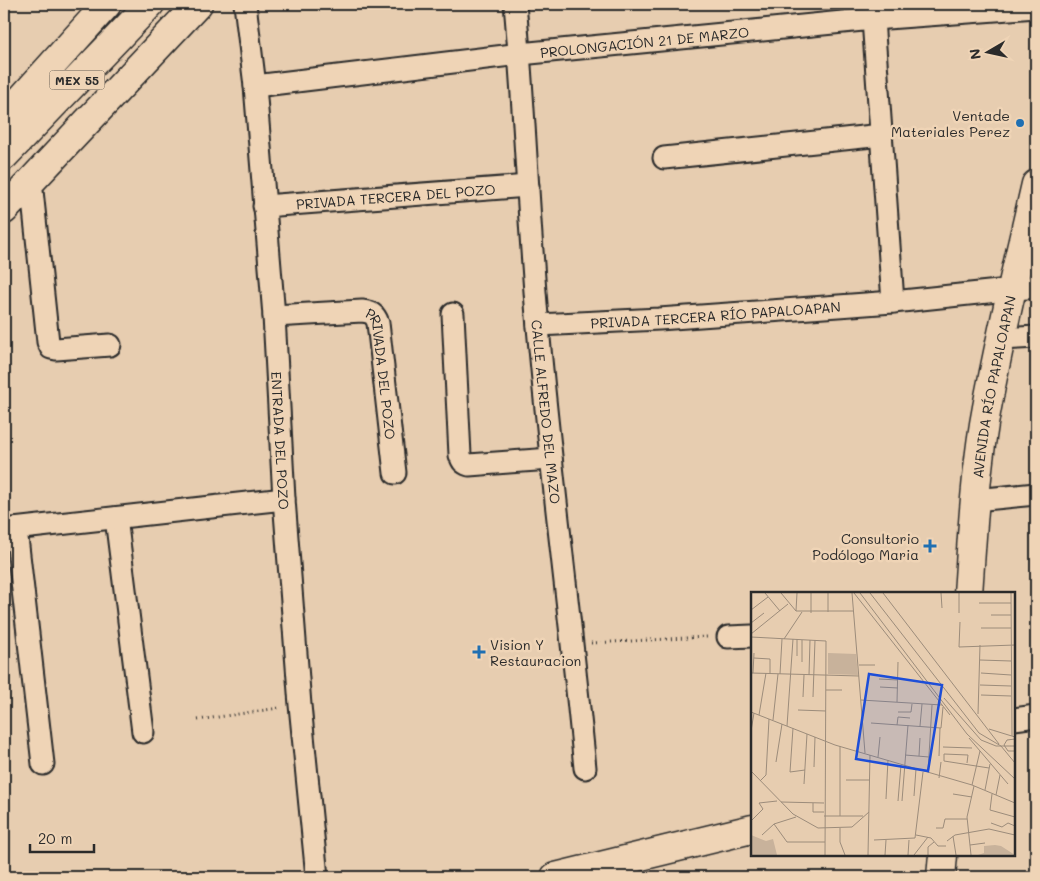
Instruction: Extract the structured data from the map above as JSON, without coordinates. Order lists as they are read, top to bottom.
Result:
{
  "streets": {
    "main road": ["MEX 55", "AVENIDA RÍO PAPALOAPAN"],
    "street": [
      "PROLONGACIÓN 21 DE MARZO",
      "PRIVADA TERCERA DEL POZO",
      "PRIVADA TERCERA RÍO PAPALOAPAN",
      "PRIVADA DEL POZO",
      "CALLE ALFREDO DEL MAZO",
      "ENTRADA DEL POZO"
    ]
  },
  "crossings": [
    ["PROLONGACIÓN 21 DE MARZO", "CALLE ALFREDO DEL MAZO"],
    ["PROLONGACIÓN 21 DE MARZO", "ENTRADA DEL POZO"],
    ["PRIVADA TERCERA DEL POZO", "CALLE ALFREDO DEL MAZO"],
    ["PRIVADA TERCERA DEL POZO", "ENTRADA DEL POZO"],
    ["PRIVADA TERCERA RÍO PAPALOAPAN", "AVENIDA RÍO PAPALOAPAN"],
    ["PRIVADA TERCERA RÍO PAPALOAPAN", "CALLE ALFREDO DEL MAZO"],
    ["PRIVADA DEL POZO", "ENTRADA DEL POZO"]
  ],
  "places": {
    "other": ["Ventade Materiales Perez"],
    "health": ["Consultorio Podólogo Maria", "Vision Y Restauracion"]
  },
  "scale_bar": "20 m",
  "north": "left"
}
